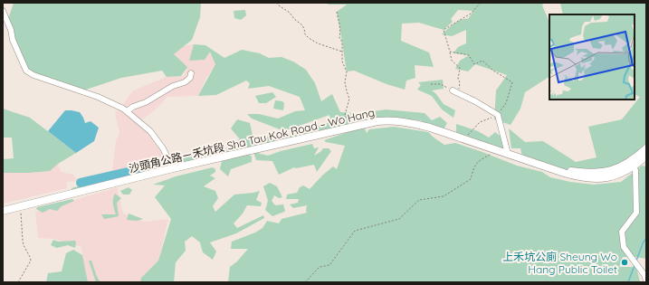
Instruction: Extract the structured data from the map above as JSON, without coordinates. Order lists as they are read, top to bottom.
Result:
{
  "streets": {
    "main road": ["沙頭角公路－禾坑段 Sha Tau Kok Road – Wo Hang"]
  },
  "places": ["上禾坑公廁 Sheung Wo Hang Public Toilet"]
}
